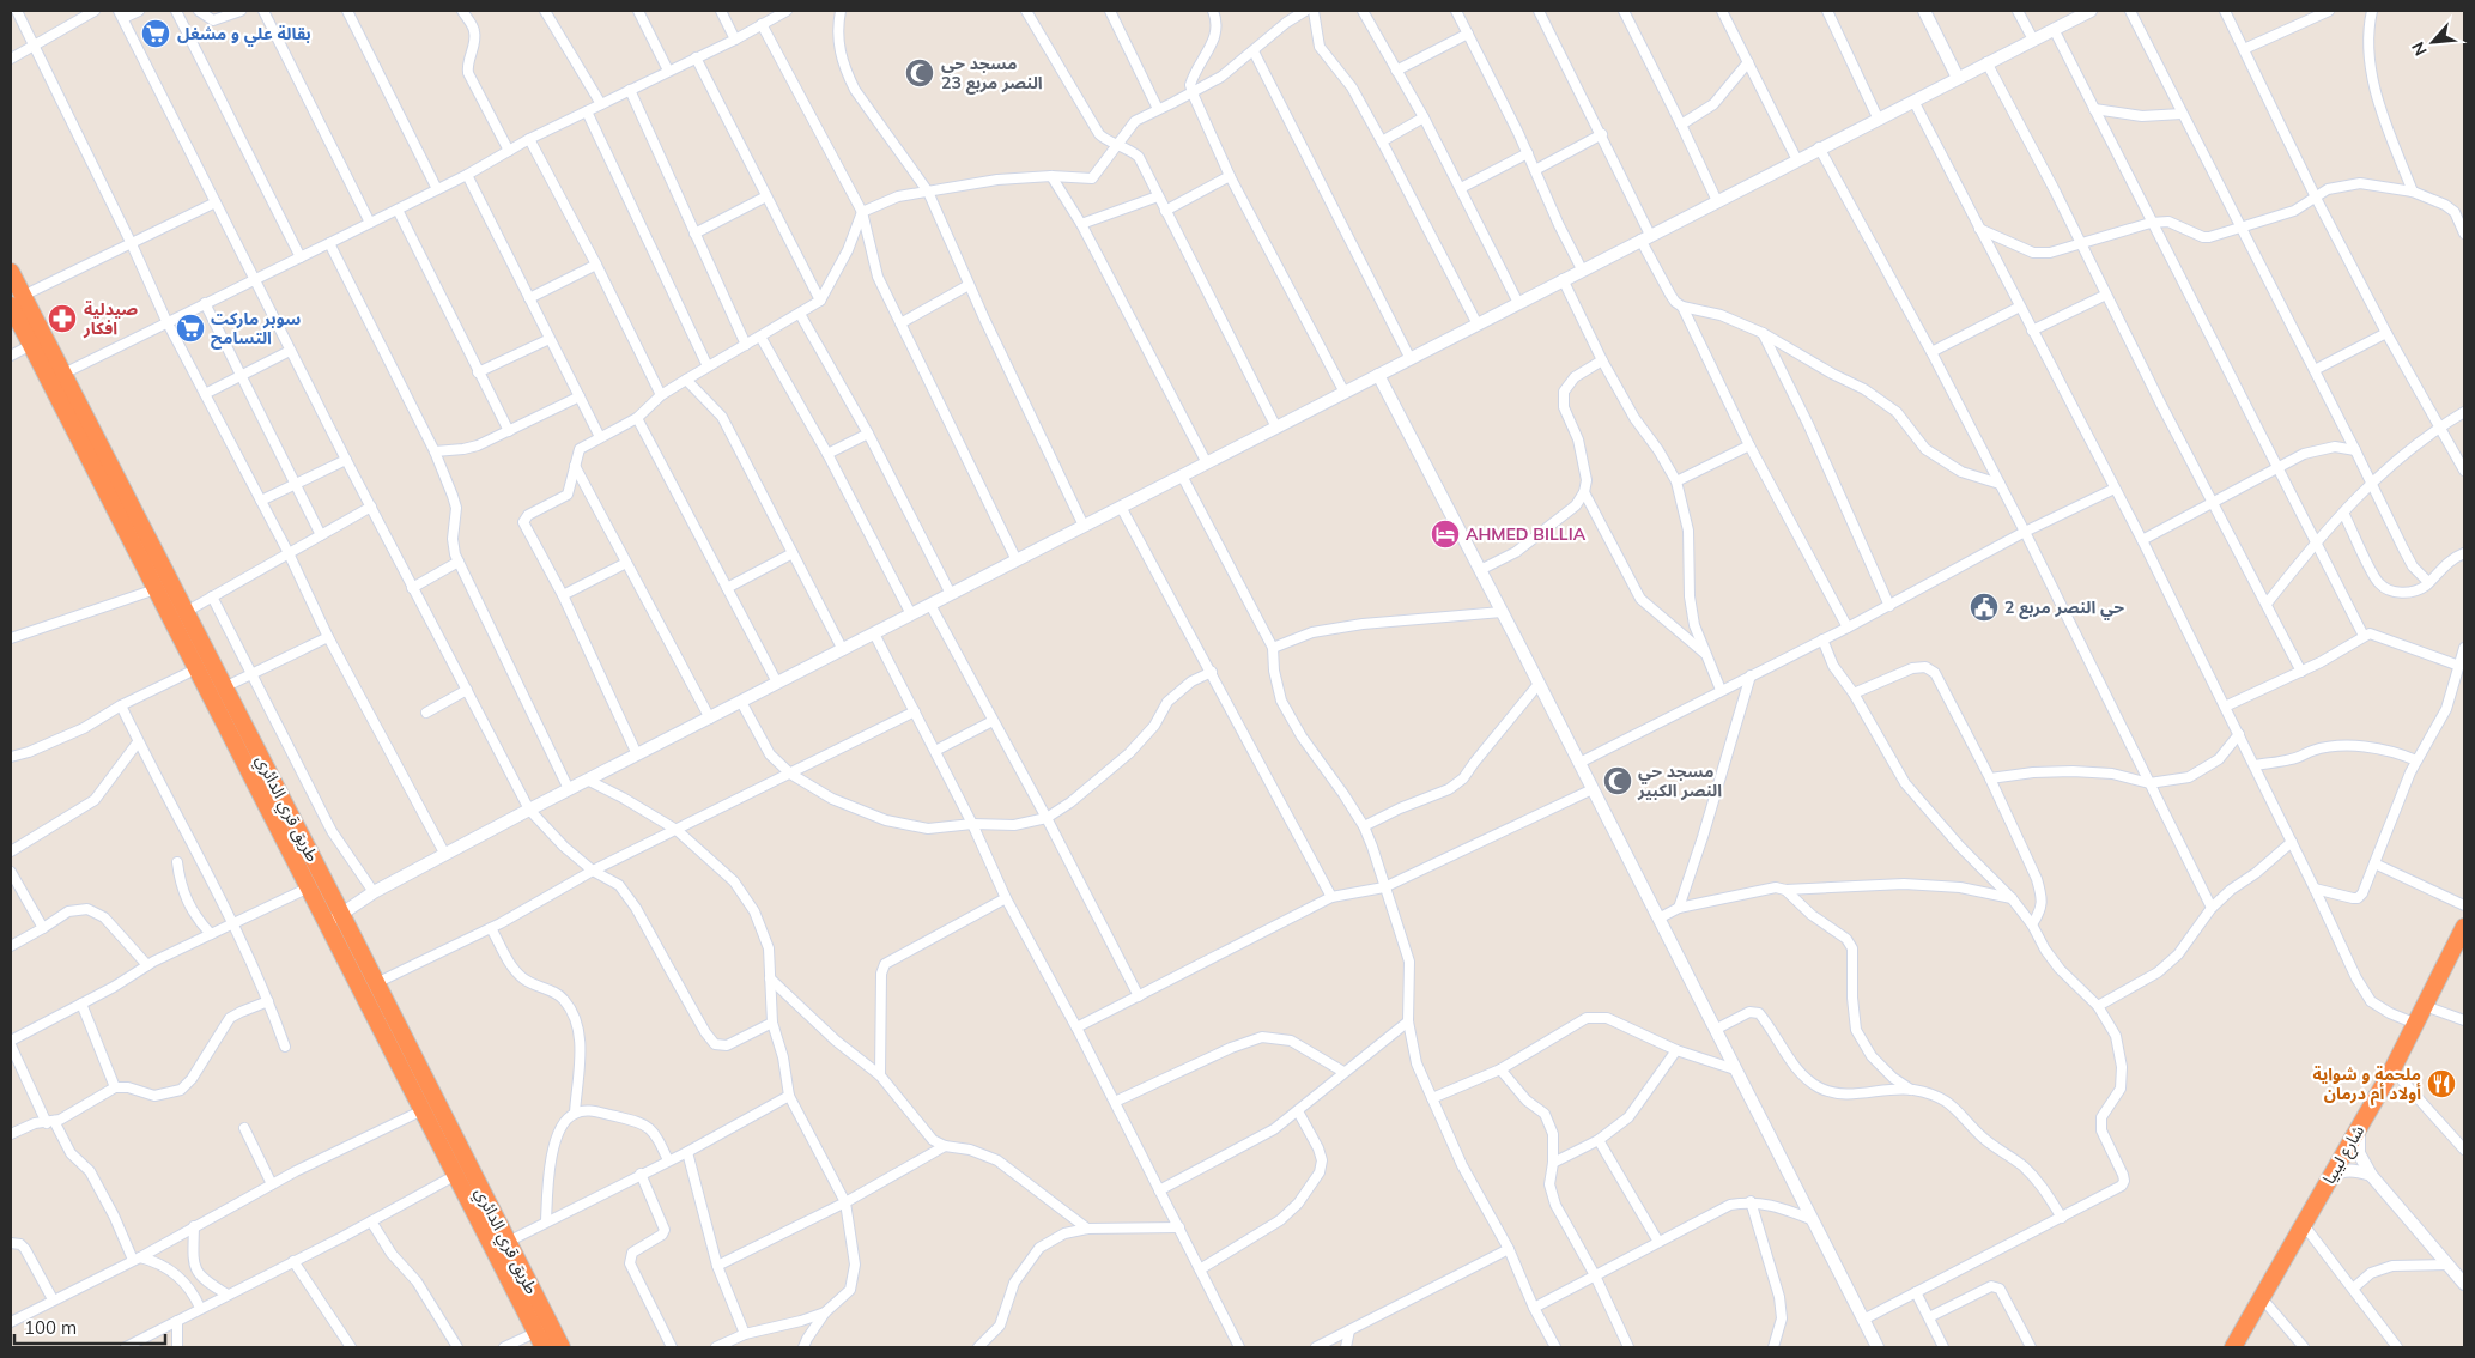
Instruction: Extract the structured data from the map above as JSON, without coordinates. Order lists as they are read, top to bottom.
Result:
{
  "streets": {
    "highway": ["طريق قري الدائري", "شارع ليبيا"]
  },
  "places": {
    "supermarket": ["بقالة علي و مشغل", "سوبر ماركت التسامح"],
    "mosque": ["مسجد حي النصر مربع 23", "مسجد حي النصر الكبير"],
    "pharmacy": ["صيدلية افكار"],
    "hotel": ["AHMED BILLIA"],
    "public building": ["حي النصر مربع 2"],
    "restaurant": ["ملحمة و شواية أولاد أم درمان"]
  },
  "scale_bar": "100 m",
  "north": "bottom left"
}
